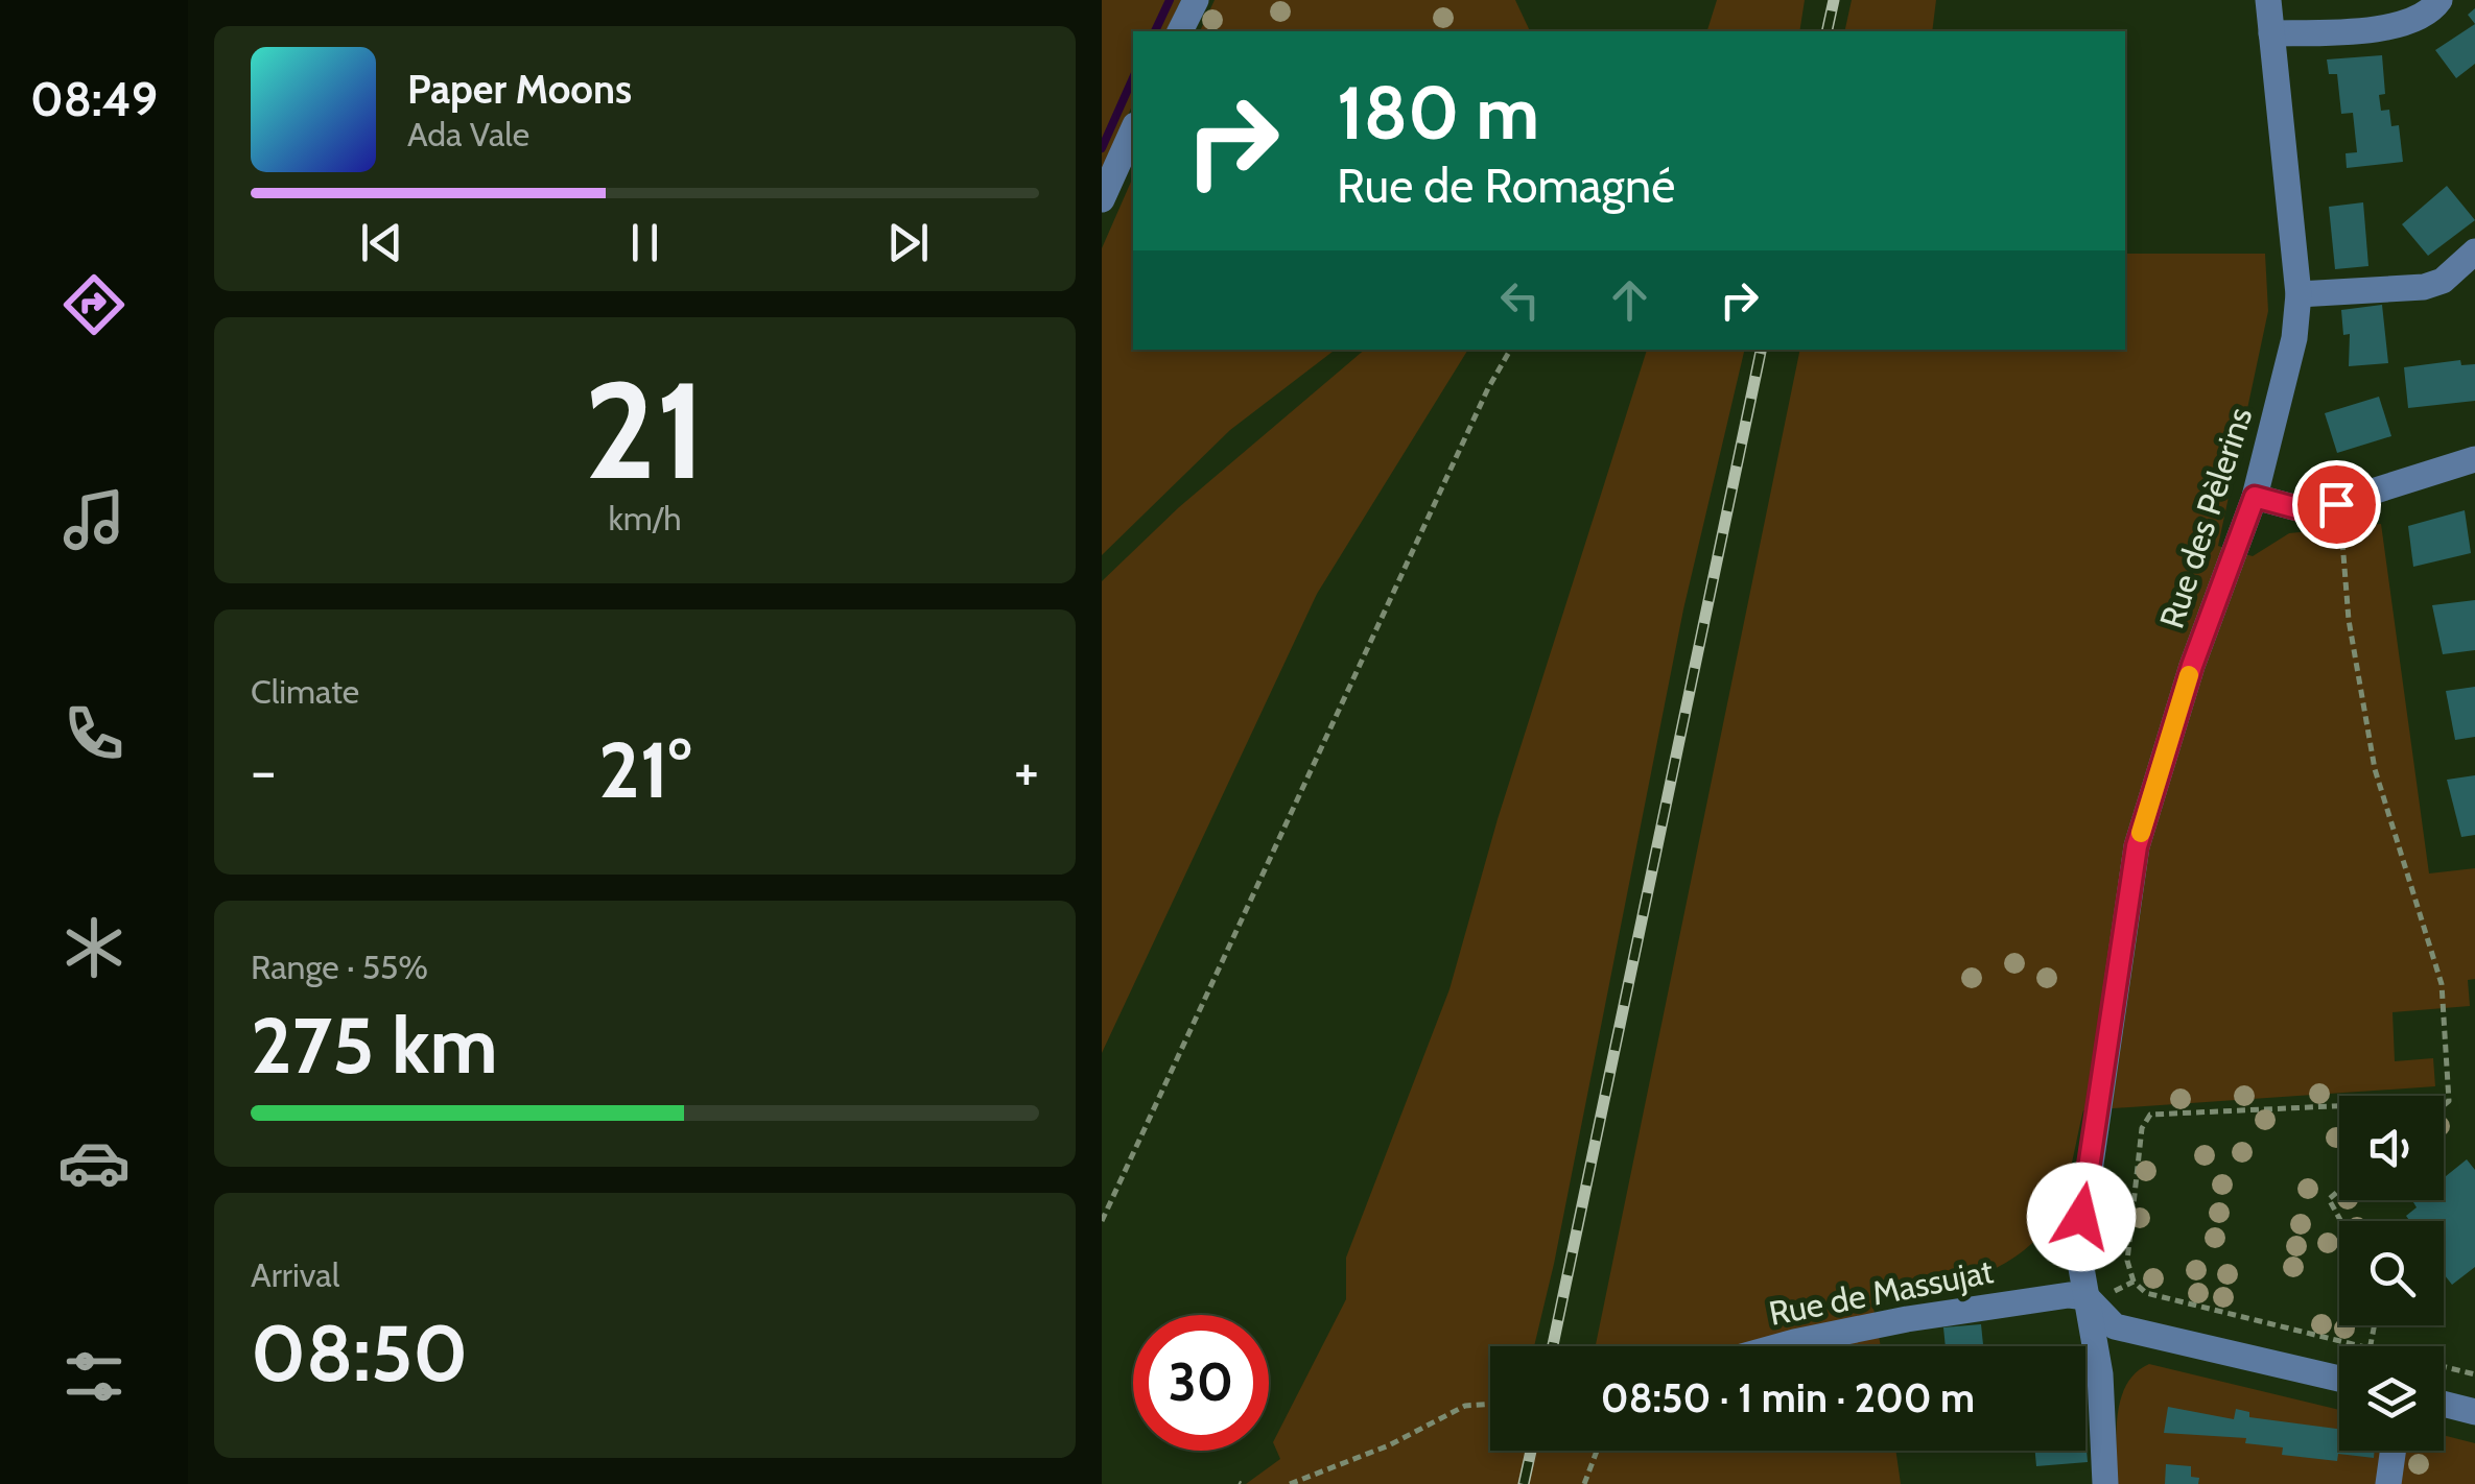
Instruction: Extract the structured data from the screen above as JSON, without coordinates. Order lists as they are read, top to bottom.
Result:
{
  "streets": {
    "street": ["Rue des Pèlerins", "Rue de Massujat"]
  },
  "crossings": [
    ["Rue des Pèlerins", "Rue de Massujat"]
  ],
  "page": {
    "tabs": "08:49",
    "turn": ["180 m", "Rue de Romagné"],
    "song": ["Paper Moons", "Ada Vale"],
    "tile": [
      ["21", "km/h"],
      "Climate",
      ["Range · 55%", "275 km"],
      ["Arrival", "08:50"]
    ],
    "heat": ["−", "21°", "+"],
    "limit": "30",
    "trip": "08:50 · 1 min · 200 m"
  }
}
